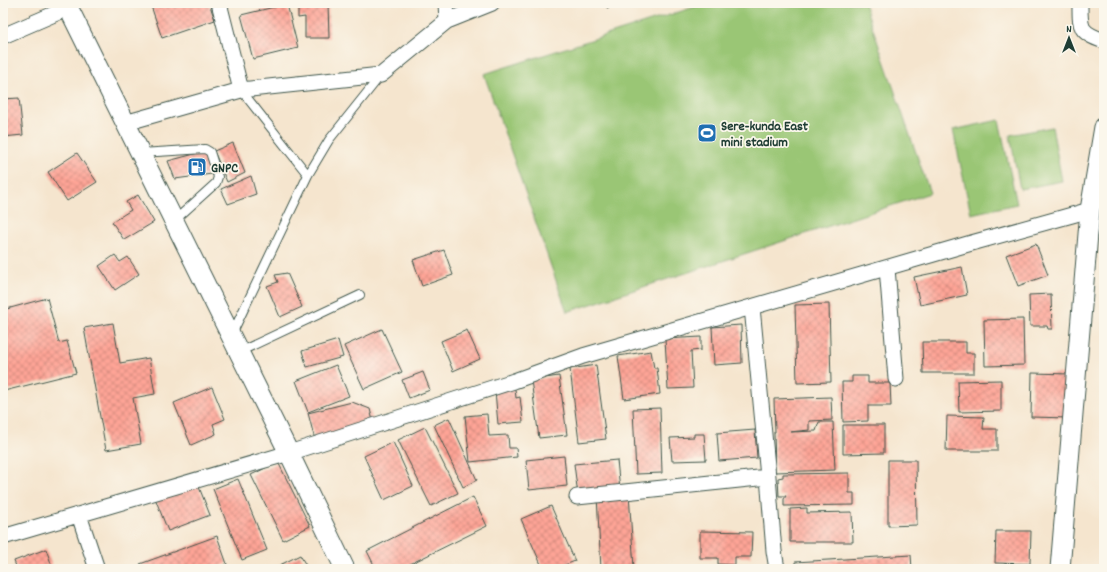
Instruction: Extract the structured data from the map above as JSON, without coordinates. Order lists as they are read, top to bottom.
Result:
{
  "places": {
    "sports": ["Sere-kunda East mini stadium"],
    "fuel station": ["GNPC"]
  },
  "north": "top"
}
